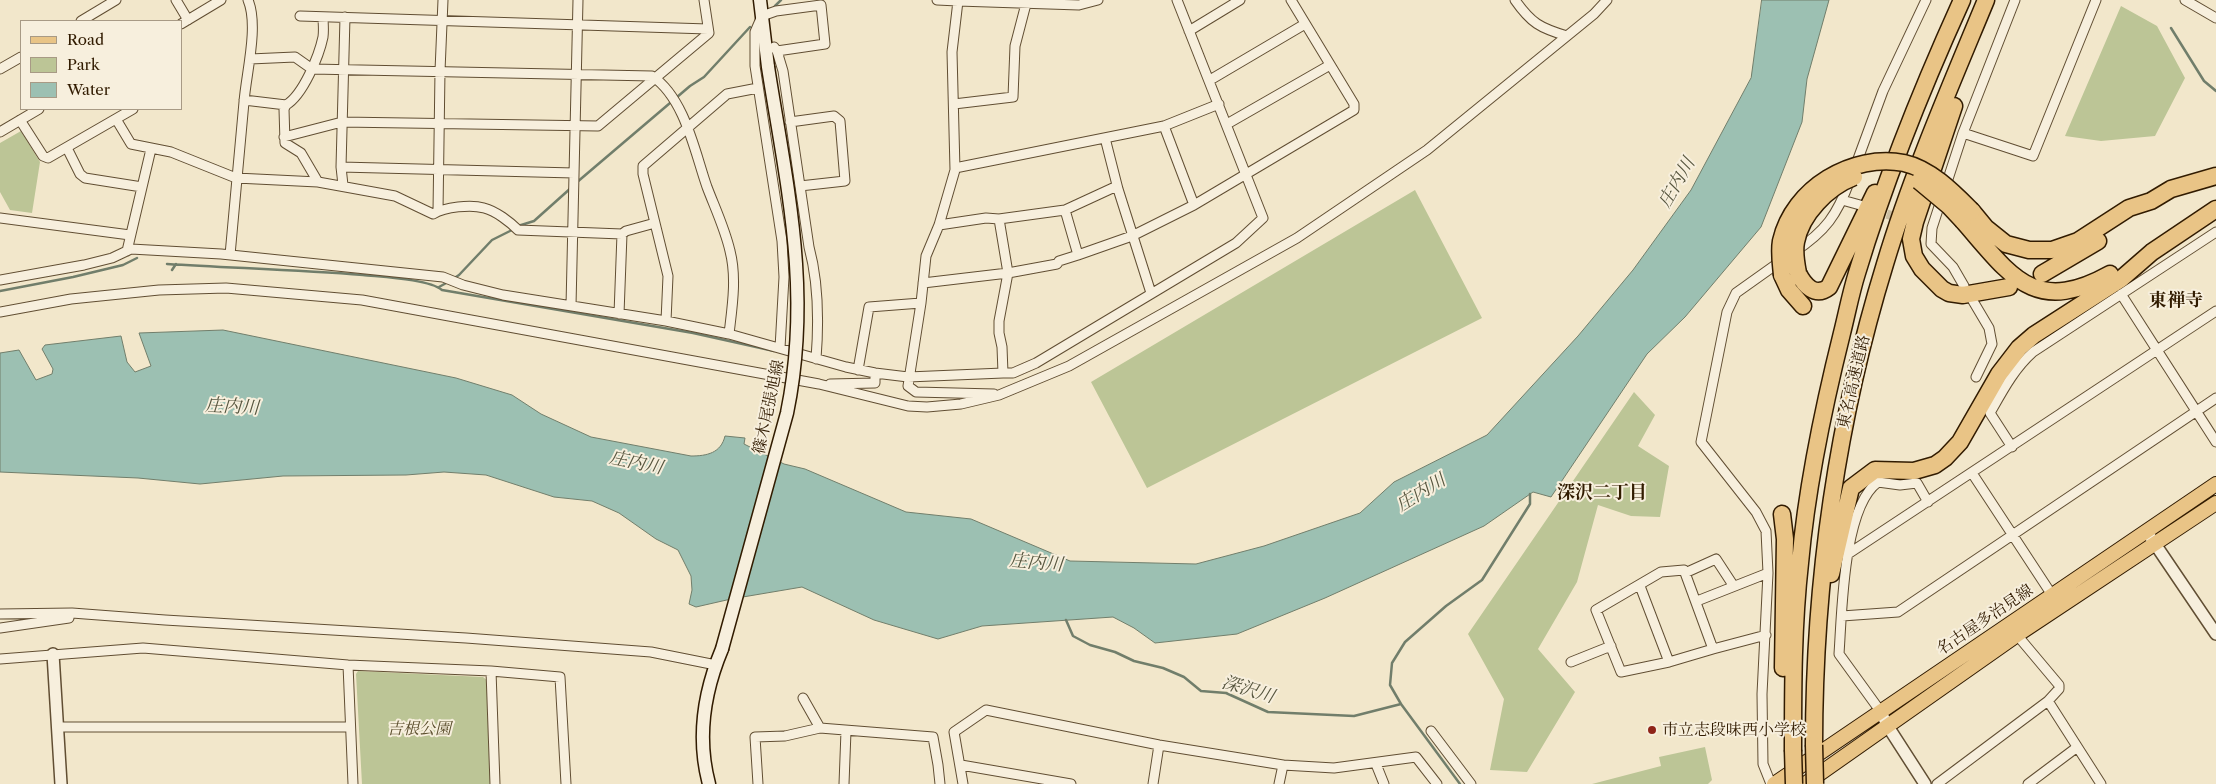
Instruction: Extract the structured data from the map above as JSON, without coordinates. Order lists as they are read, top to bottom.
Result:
{
  "streets": {
    "highway": ["東名高速道路"],
    "main road": ["篠木尾張旭線", "名古屋多治見線"]
  },
  "districts": ["東禅寺", "深沢二丁目"],
  "water": ["庄内川", "深沢川"],
  "parks": ["吉根公園"],
  "places": ["市立志段味西小学校"],
  "legend": ["Road", "Park", "Water"]
}
